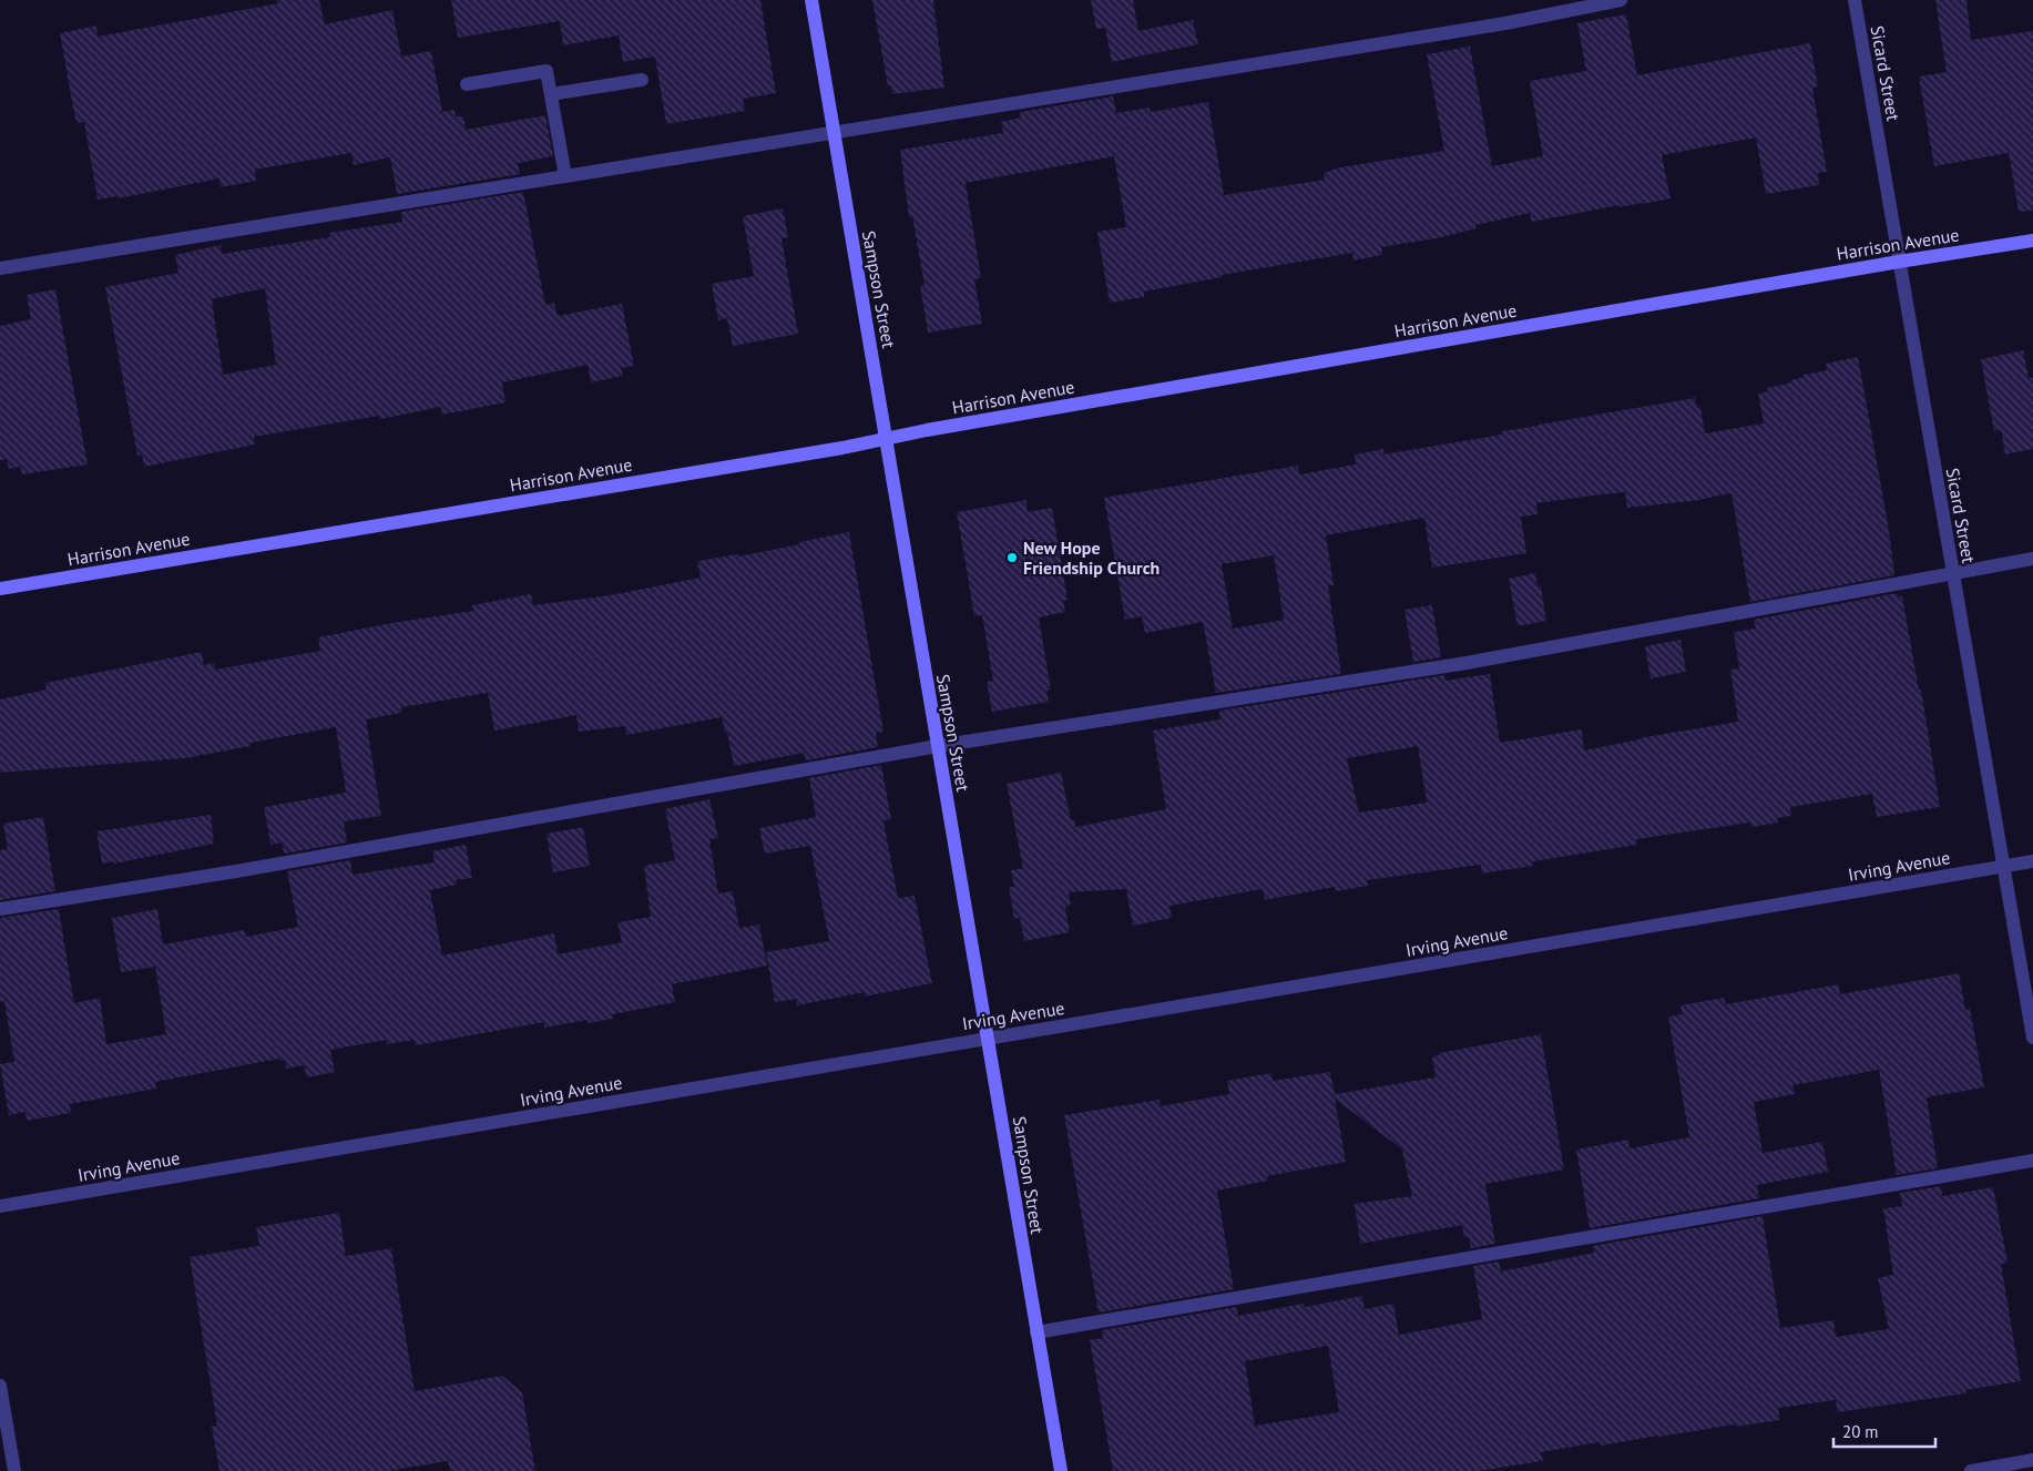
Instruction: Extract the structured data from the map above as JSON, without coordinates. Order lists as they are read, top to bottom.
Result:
{
  "streets": {
    "street": [
      "Sicard Street",
      "Harrison Avenue",
      "Sampson Street",
      "Irving Avenue"
    ]
  },
  "crossings": [
    ["Sicard Street", "Harrison Avenue"],
    ["Sicard Street", "Irving Avenue"],
    ["Harrison Avenue", "Sampson Street"],
    ["Sampson Street", "Irving Avenue"]
  ],
  "places": ["New Hope Friendship Church"],
  "scale_bar": "20 m"
}
